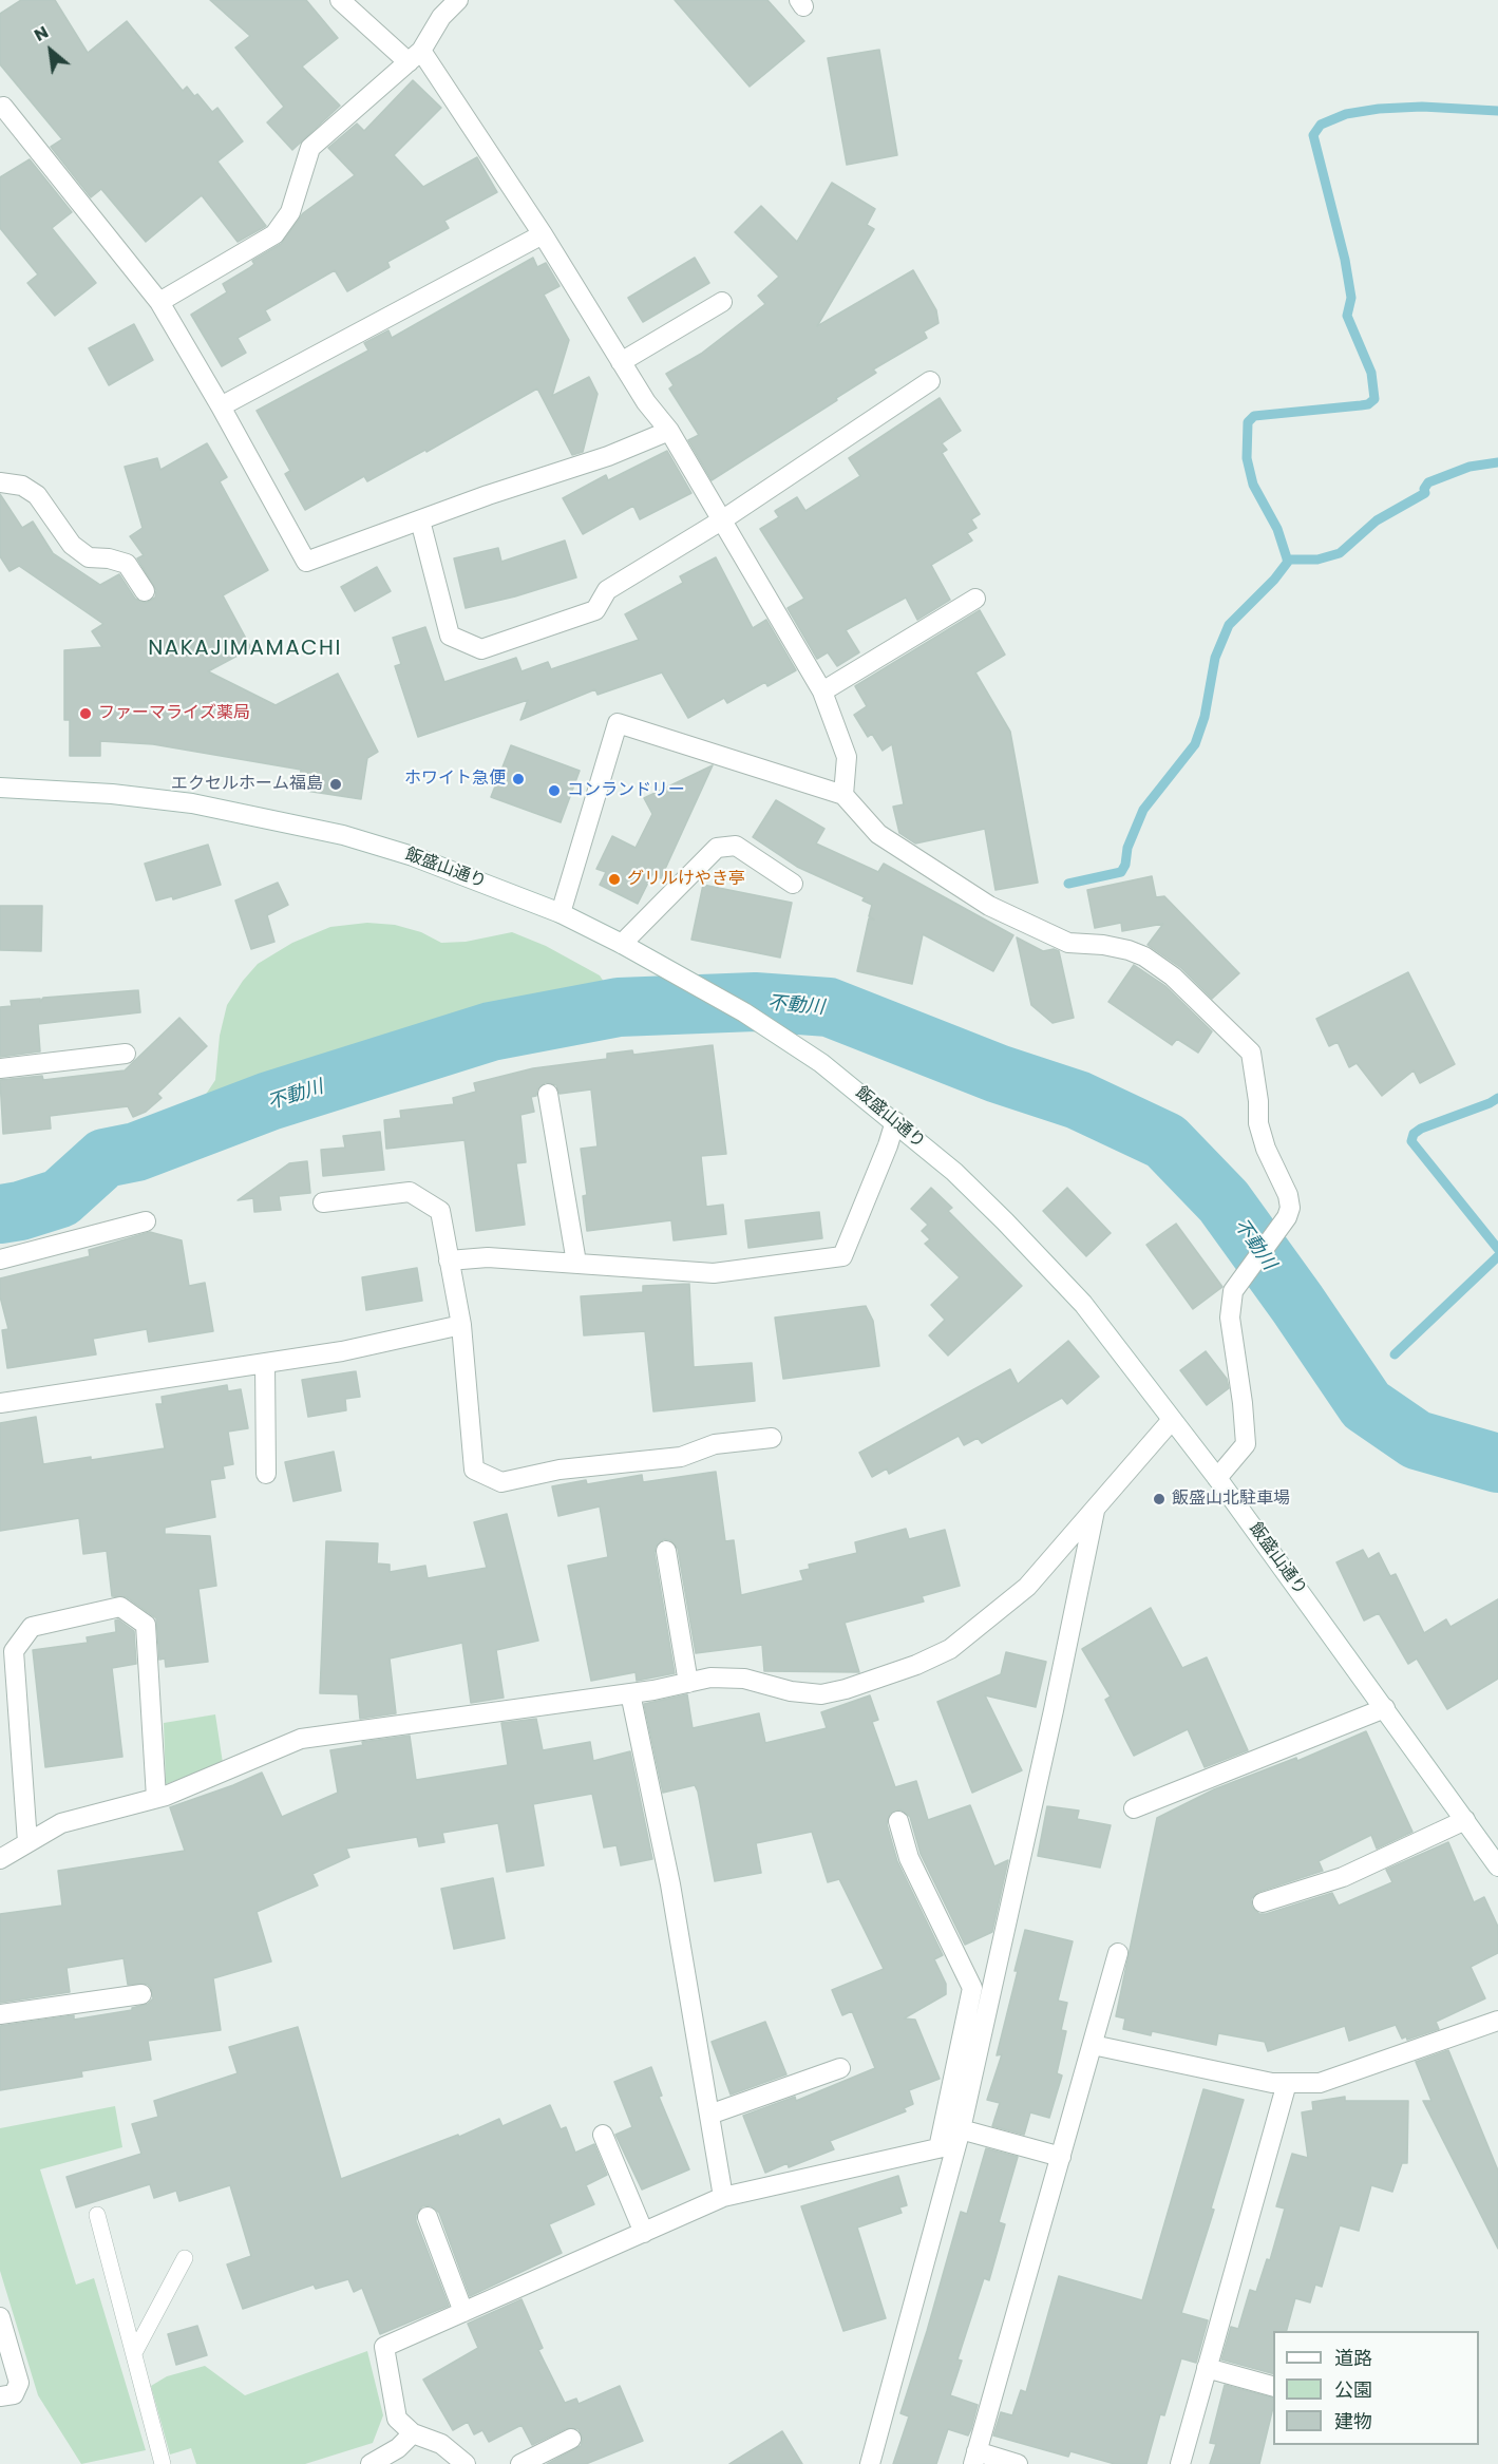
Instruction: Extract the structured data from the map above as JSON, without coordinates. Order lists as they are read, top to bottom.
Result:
{
  "streets": {
    "street": ["飯盛山通り"]
  },
  "districts": ["NAKAJIMAMACHI"],
  "water": ["不動川"],
  "places": [
    "ファーマライズ薬局",
    "ホワイト急便",
    "エクセルホーム福島",
    "コンランドリー",
    "グリルけやき亭",
    "飯盛山北駐車場"
  ],
  "legend": ["道路", "公園", "建物"],
  "north": "top left"
}
